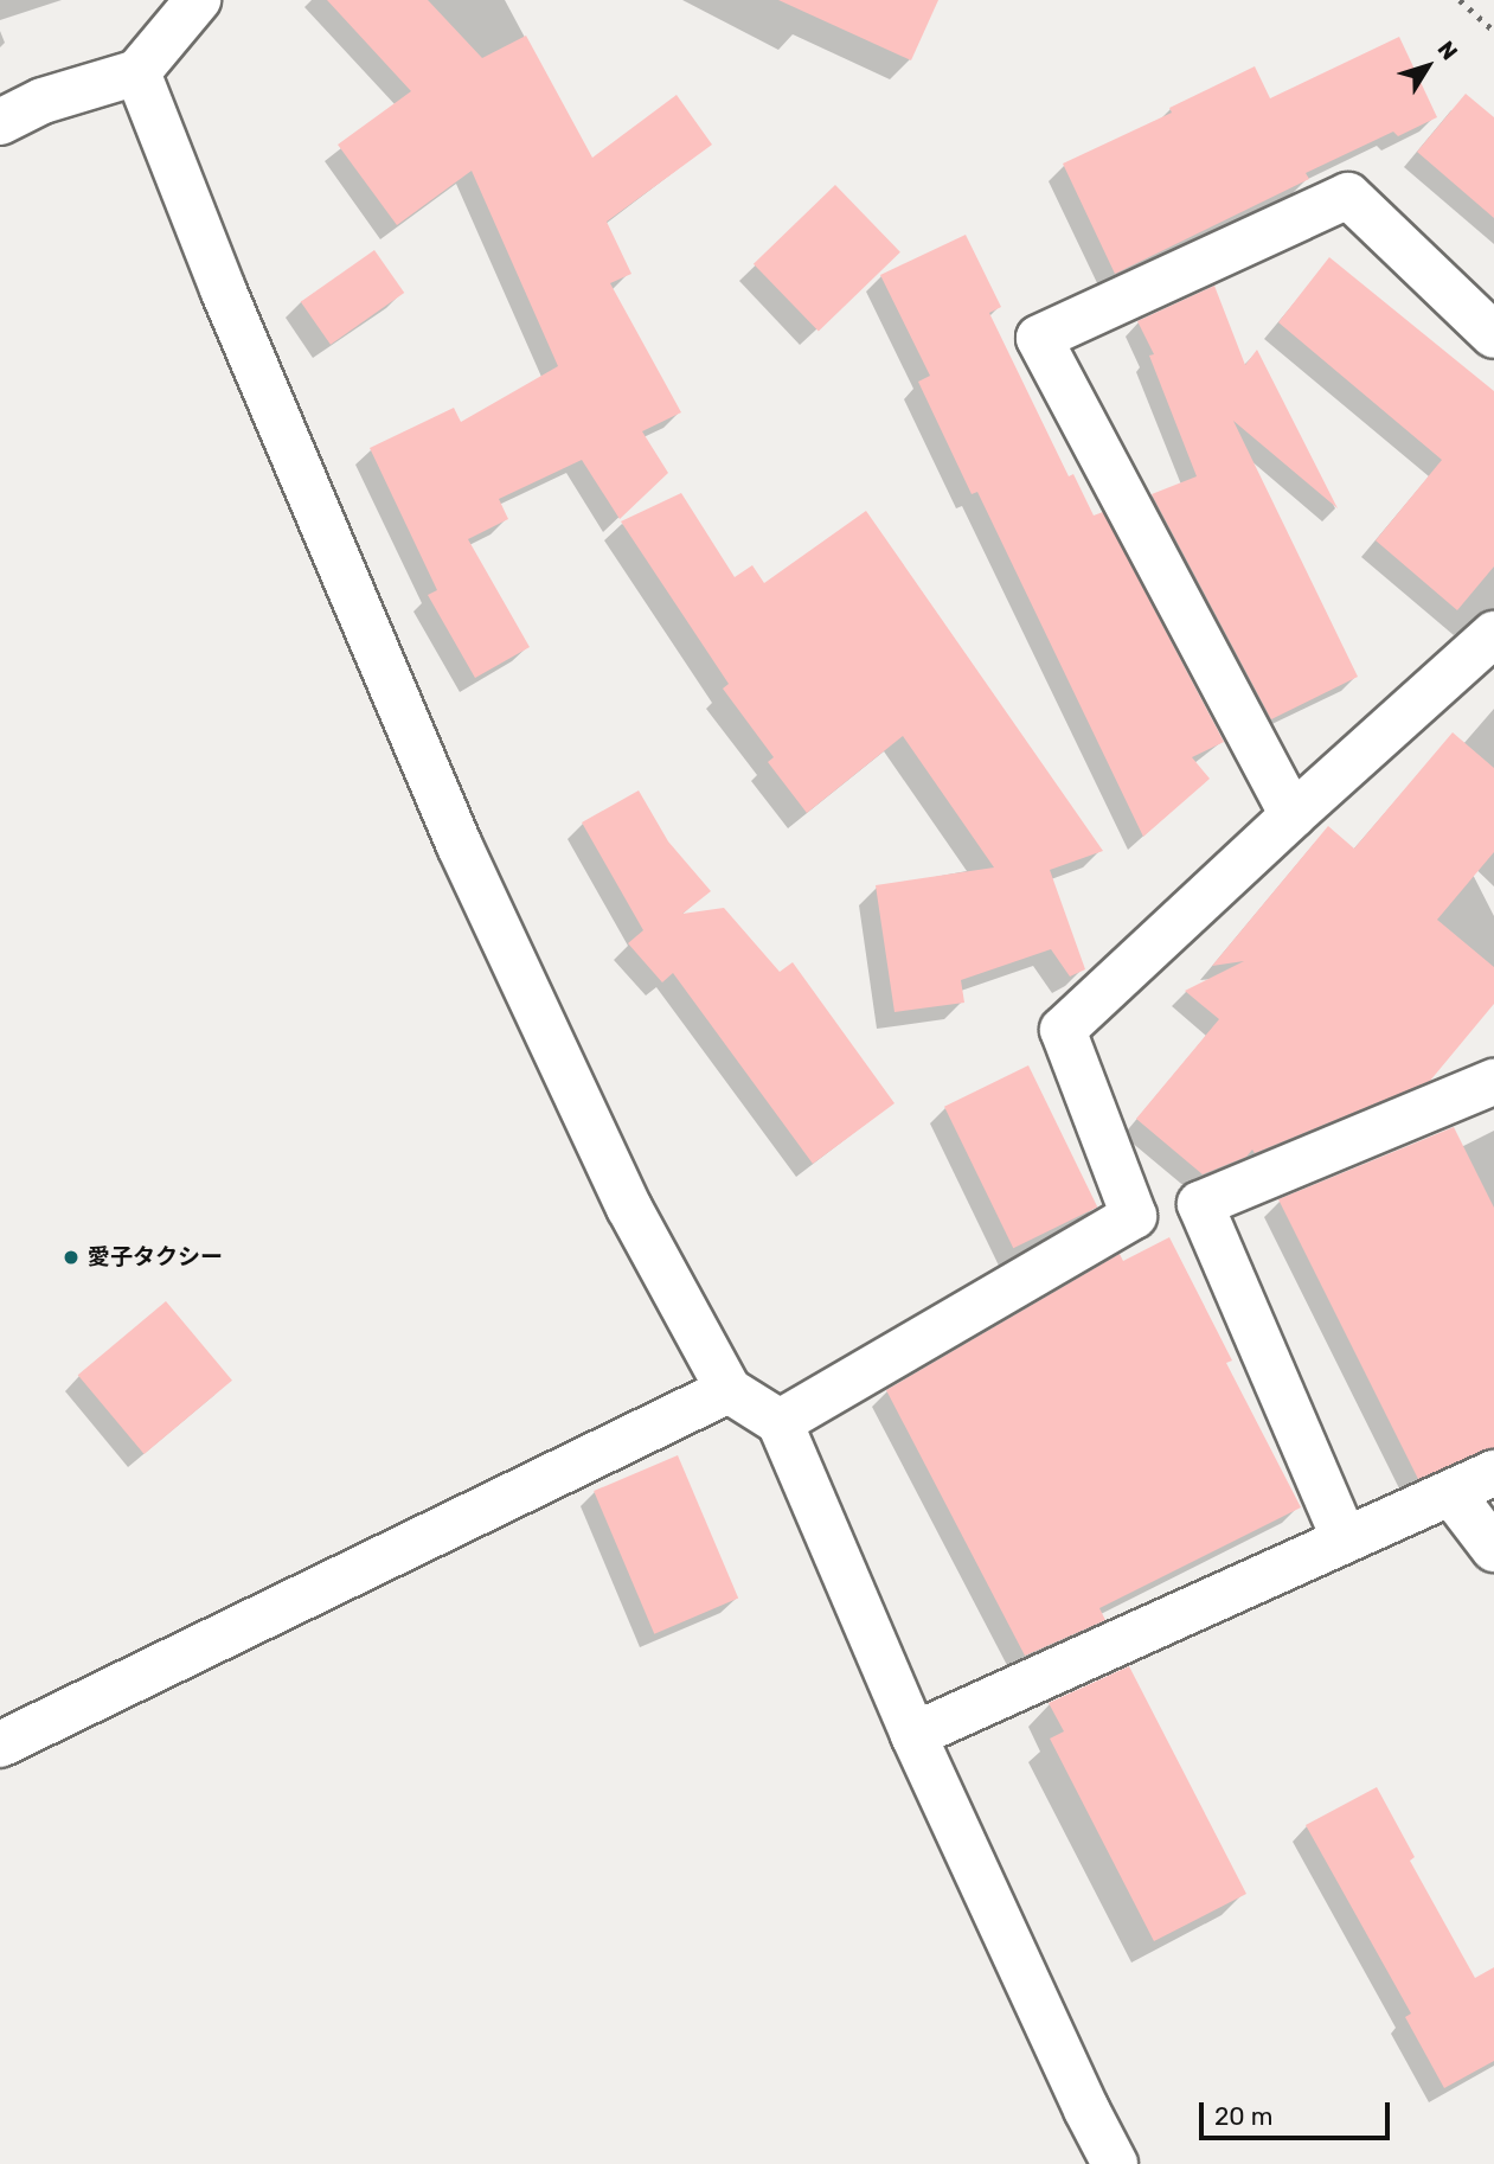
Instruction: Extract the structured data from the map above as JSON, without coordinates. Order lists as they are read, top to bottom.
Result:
{
  "places": ["愛子タクシー"],
  "scale_bar": "20 m",
  "north": "top right"
}
